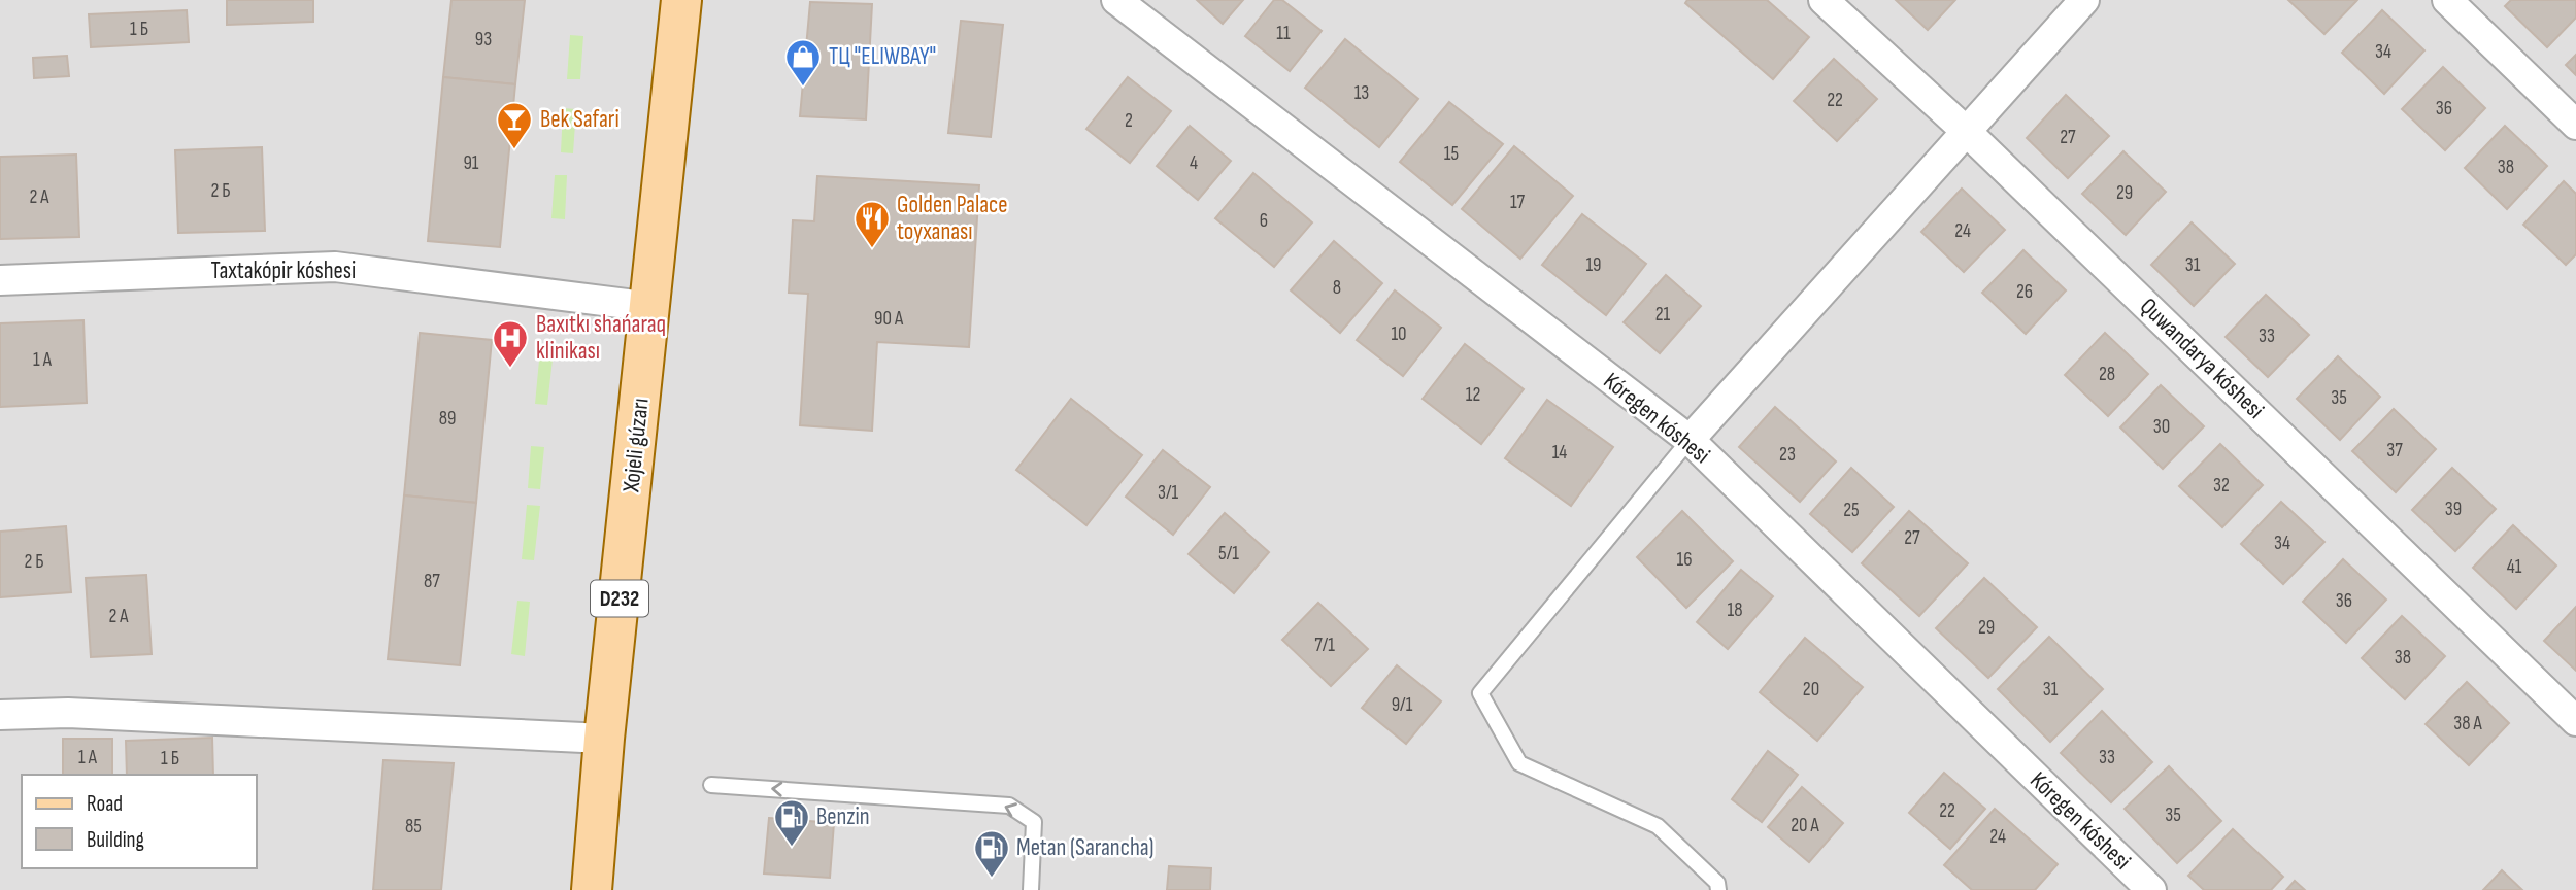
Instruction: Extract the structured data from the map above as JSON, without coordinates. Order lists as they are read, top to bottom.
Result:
{
  "streets": {
    "main road": ["Xojeli gúzarı", "D232"],
    "street": ["Taxtakópir kóshesi", "Quwandarya kóshesi", "Kóregen kóshesi"]
  },
  "crossings": [
    ["Taxtakópir kóshesi", "Xojeli gúzarı"]
  ],
  "places": {
    "shop": ["ТЦ \"ELIWBAY\""],
    "bar": ["Bek Safari"],
    "restaurant": ["Golden Palace toyxanası"],
    "hospital": ["Baxıtkı shańaraq klinikası"],
    "fuel station": ["Benzin", "Metan (Sarancha)"]
  },
  "house_numbers": [
    "1 Б",
    "11",
    "93",
    "34",
    "13",
    "22",
    "36",
    "2",
    "27",
    "15",
    "91",
    "4",
    "38",
    "2 Б",
    "29",
    "2 А",
    "17",
    "6",
    "24",
    "19",
    "31",
    "8",
    "26",
    "21",
    "90 А",
    "10",
    "33",
    "1 А",
    "28",
    "12",
    "35",
    "89",
    "30",
    "37",
    "14",
    "23",
    "32",
    "3/1",
    "39",
    "25",
    "27",
    "34",
    "5/1",
    "16",
    "2 Б",
    "41",
    "87",
    "36",
    "18",
    "2 А",
    "29",
    "7/1",
    "38",
    "20",
    "31",
    "9/1",
    "38 А",
    "1 А",
    "33",
    "1 Б",
    "22",
    "35",
    "20 А",
    "85",
    "24"
  ],
  "legend": ["Road", "Building"]
}
